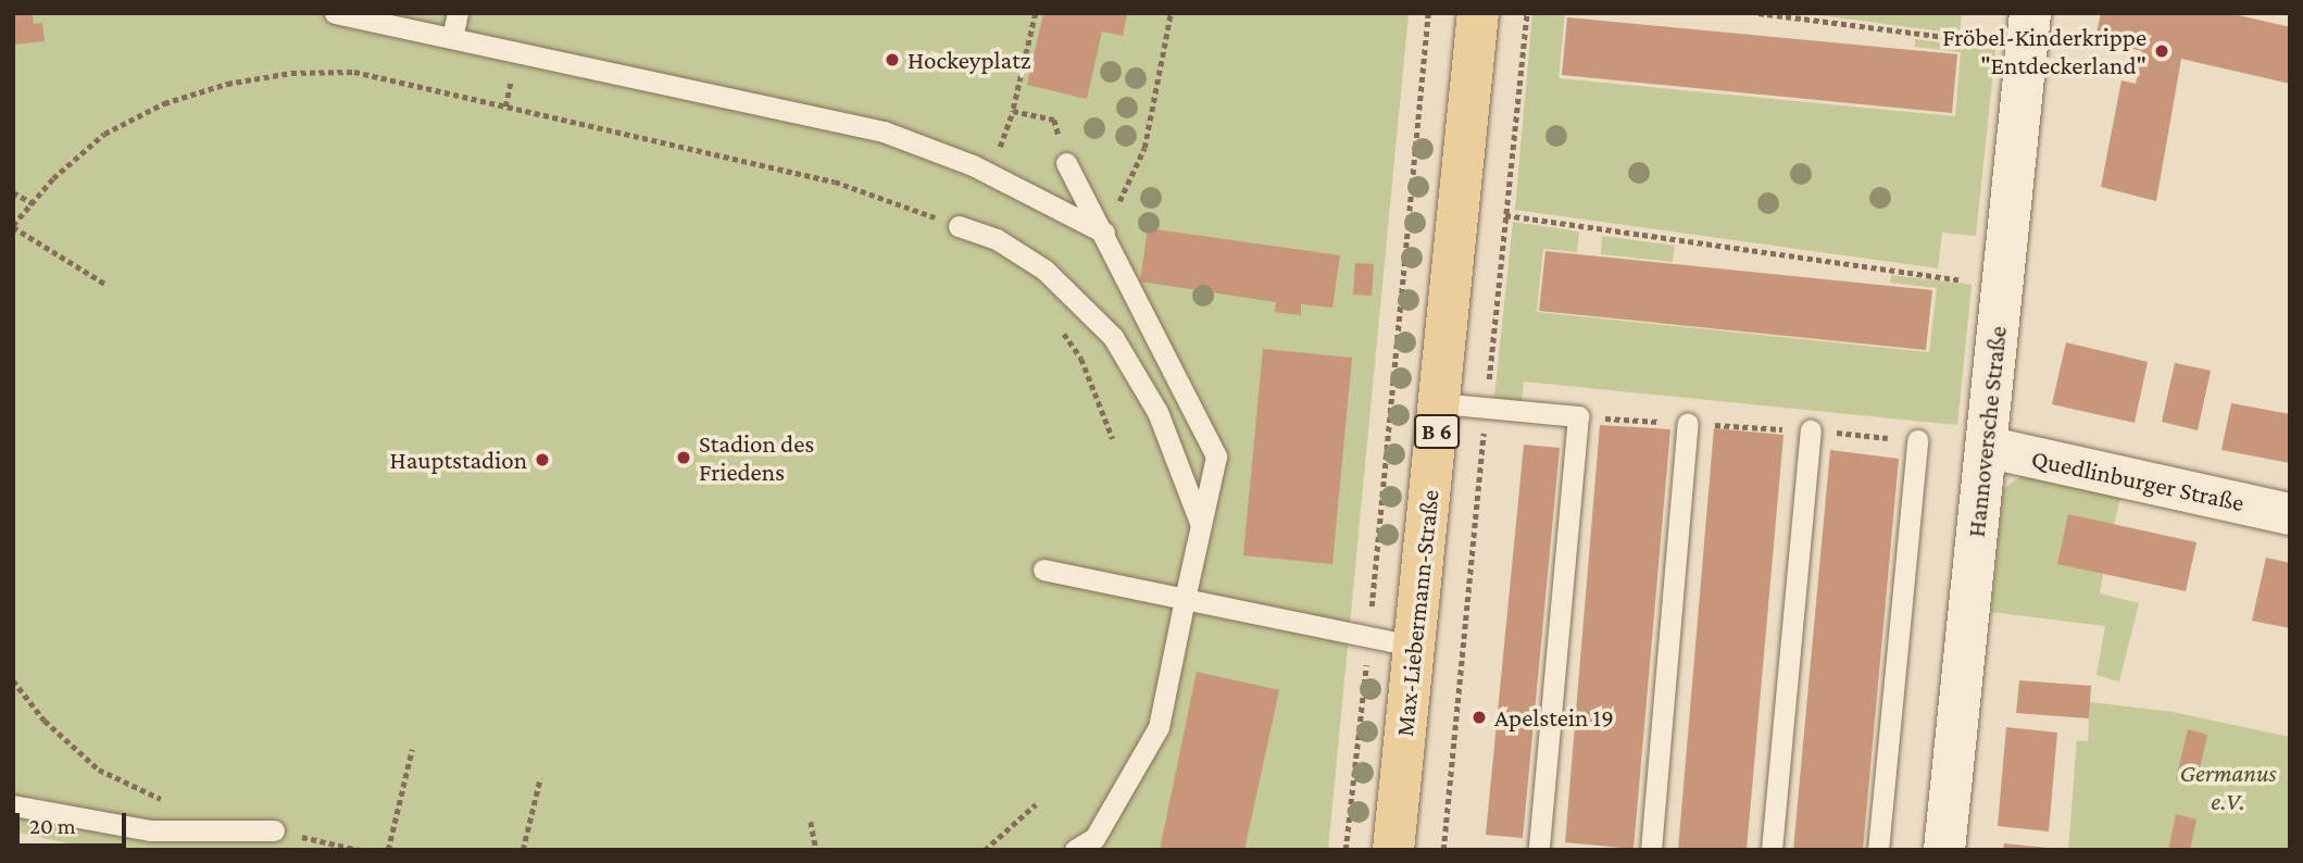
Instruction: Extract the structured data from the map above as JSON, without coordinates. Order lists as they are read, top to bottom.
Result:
{
  "streets": {
    "main road": ["B 6", "Max-Liebermann-Straße"],
    "street": ["Hannoversche Straße", "Quedlinburger Straße"]
  },
  "crossings": [
    ["Hannoversche Straße", "Quedlinburger Straße"]
  ],
  "parks": ["Germanus e.V."],
  "places": [
    "Fröbel-Kinderkrippe \"Entdeckerland\"",
    "Hockeyplatz",
    "Stadion des Friedens",
    "Hauptstadion",
    "Apelstein 19"
  ],
  "scale_bar": "20 m"
}
